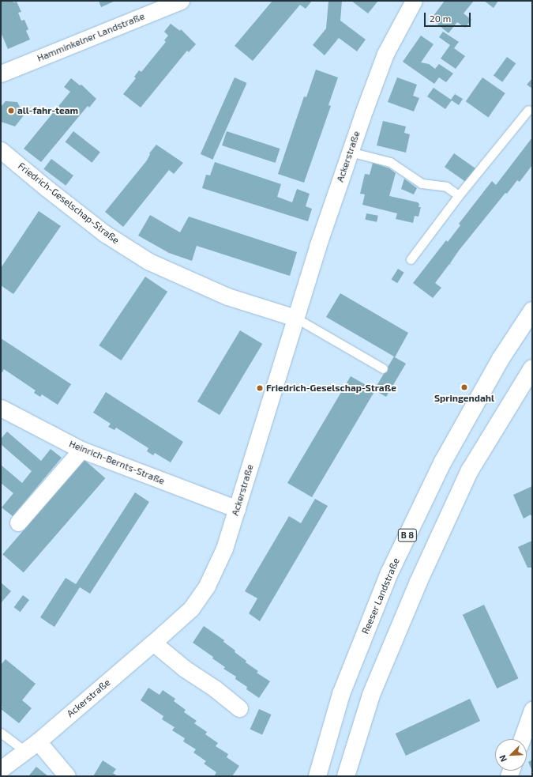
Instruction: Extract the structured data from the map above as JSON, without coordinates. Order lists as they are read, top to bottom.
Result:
{
  "streets": {
    "main road": ["B 8", "Reeser Landstraße"],
    "street": [
      "Hamminkelner Landstraße",
      "Ackerstraße",
      "Friedrich-Geselschap-Straße",
      "Heinrich-Bernts-Straße"
    ]
  },
  "crossings": [
    ["Ackerstraße", "Friedrich-Geselschap-Straße"],
    ["Ackerstraße", "Heinrich-Bernts-Straße"]
  ],
  "places": ["all-fahr-team", "Springendahl", "Friedrich-Geselschap-Straße"],
  "scale_bar": "20 m",
  "north": "bottom left"
}
